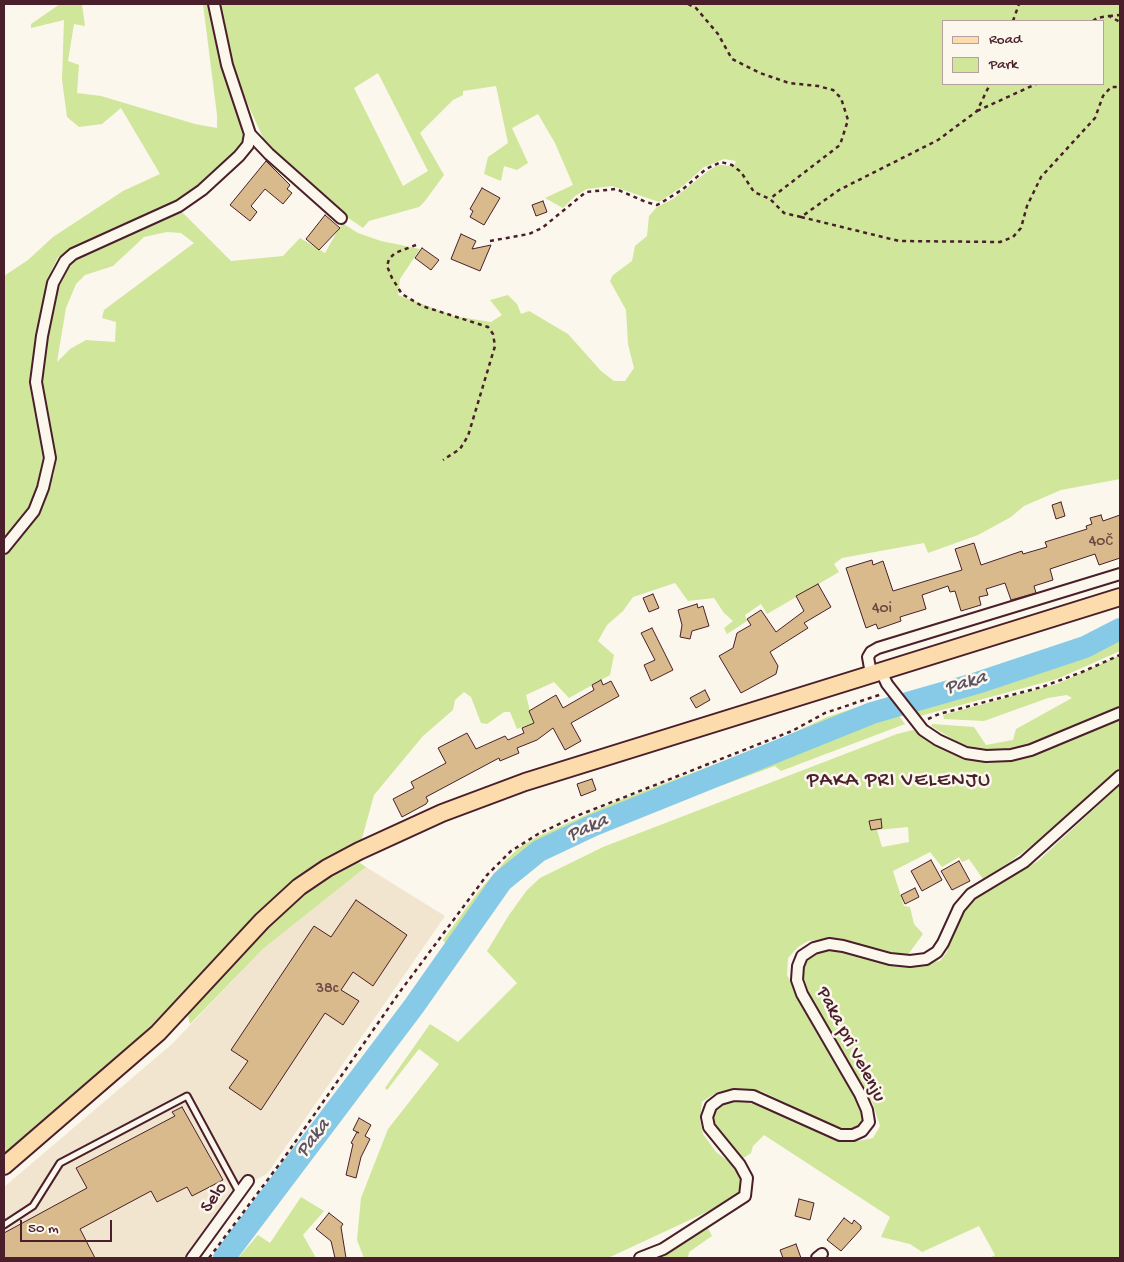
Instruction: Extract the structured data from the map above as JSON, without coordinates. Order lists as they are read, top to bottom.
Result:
{
  "streets": {
    "street": ["Paka pri Velenju", "Selo"]
  },
  "districts": ["PAKA PRI VELENJU"],
  "water": ["Paka"],
  "house_numbers": ["40č", "40i", "38c"],
  "legend": ["Road", "Park"],
  "scale_bar": "50 m"
}
